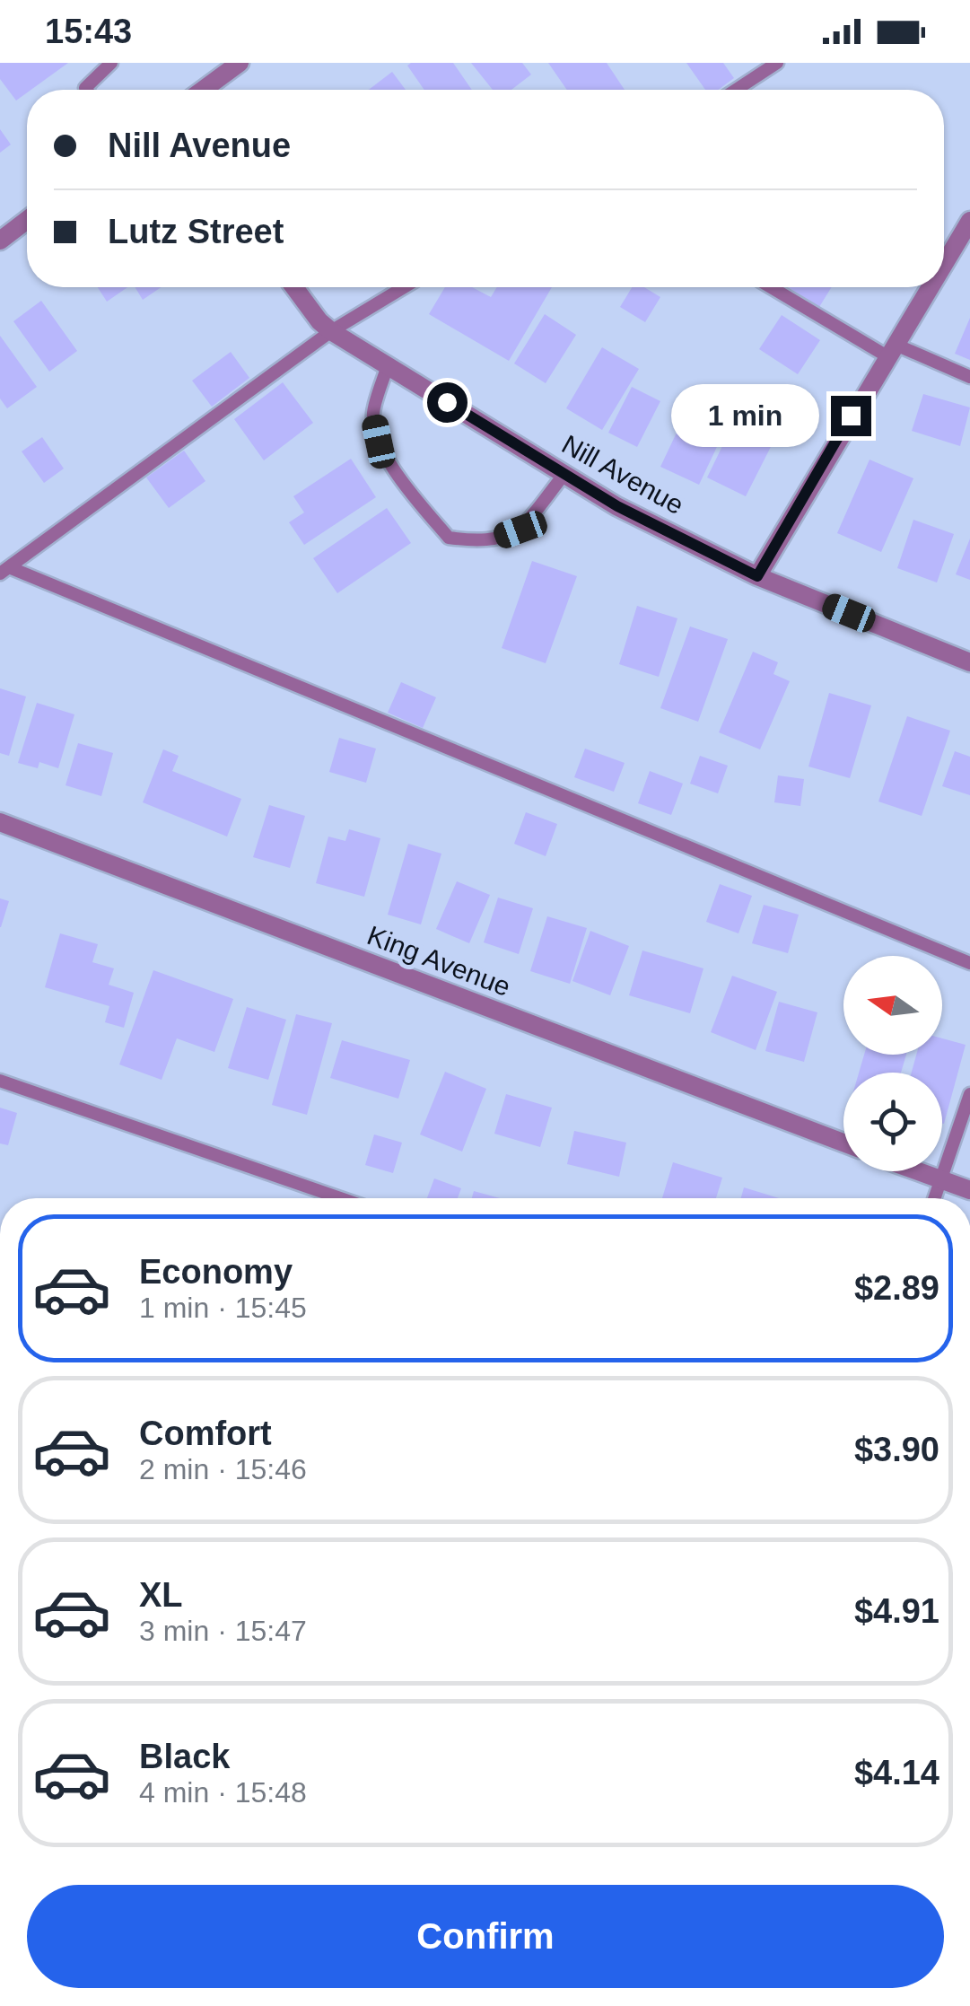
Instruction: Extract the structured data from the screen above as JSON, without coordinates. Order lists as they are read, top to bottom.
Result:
{
  "streets": {
    "street": ["Nill Avenue", "King Avenue"]
  },
  "north": "left",
  "page": {
    "status": "15:43",
    "banner": ["Nill Avenue", "Lutz Street"],
    "bubble": "1 min",
    "list": [
      {
        "name": "Economy",
        "note": "1 min · 15:45",
        "value": "$2.89"
      },
      {
        "name": "Comfort",
        "note": "2 min · 15:46",
        "value": "$3.90"
      },
      {
        "name": "XL",
        "note": "3 min · 15:47",
        "value": "$4.91"
      },
      {
        "name": "Black",
        "note": "4 min · 15:48",
        "value": "$4.14"
      }
    ],
    "buttons": "Confirm"
  }
}
